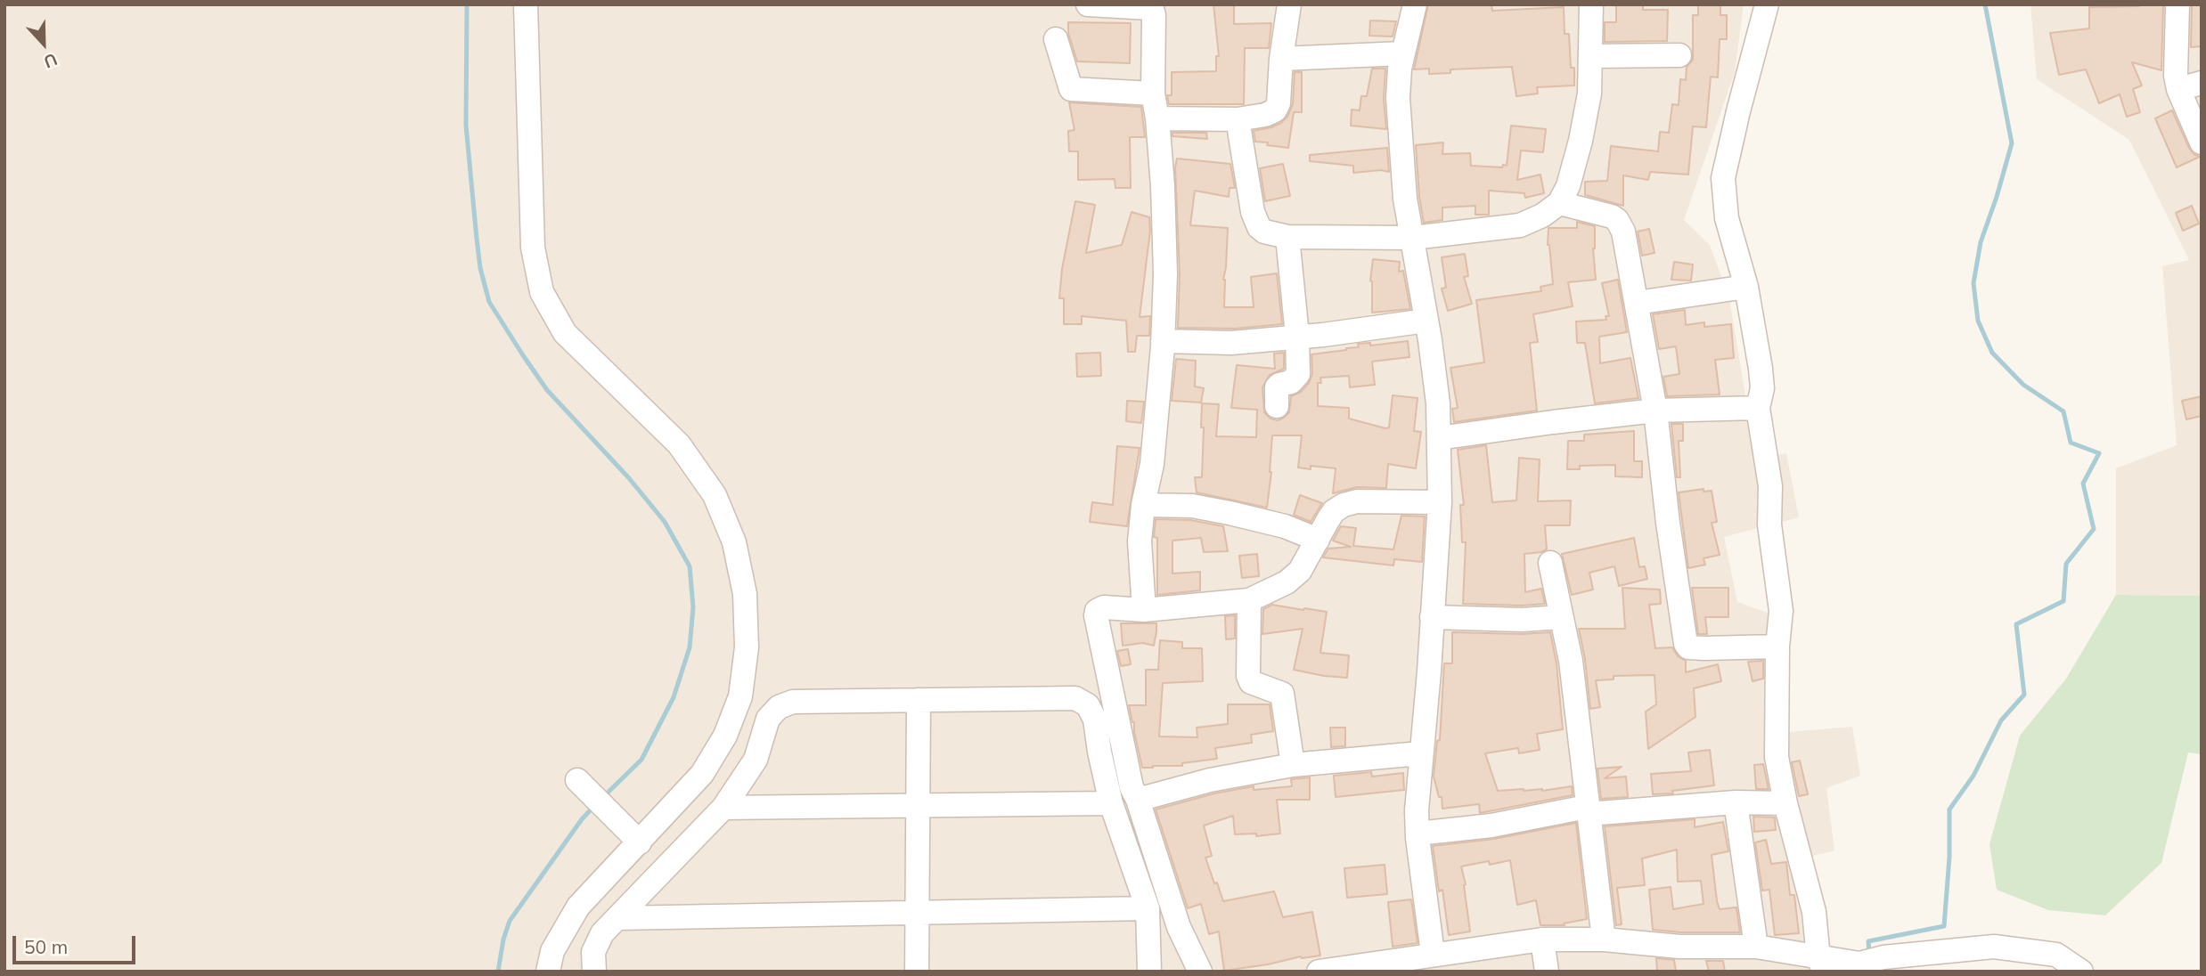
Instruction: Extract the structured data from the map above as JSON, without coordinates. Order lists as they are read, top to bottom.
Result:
{
  "scale_bar": "50 m",
  "north": "bottom"
}
